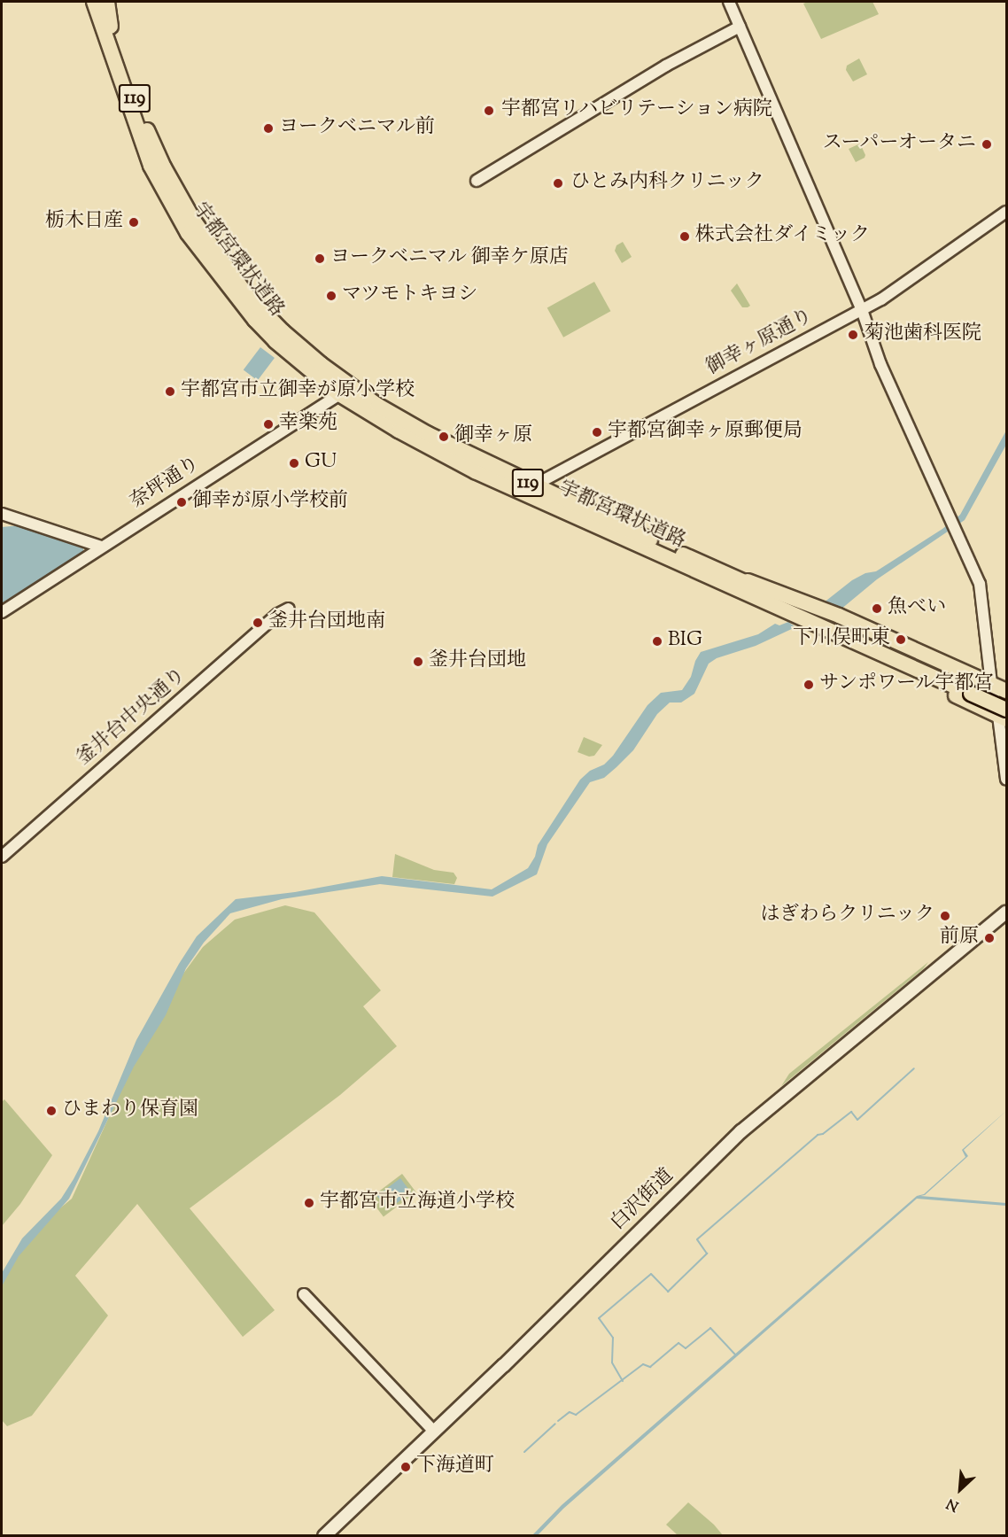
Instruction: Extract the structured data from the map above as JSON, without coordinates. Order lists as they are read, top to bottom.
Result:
{
  "streets": {
    "highway": ["119", "宇都宮環状道路"],
    "main road": ["白沢街道"],
    "street": ["御幸ヶ原通り", "奈坪通り", "釜井台中央通り"]
  },
  "crossings": [
    ["119", "宇都宮環状道路"],
    ["宇都宮環状道路", "御幸ヶ原通り"],
    ["宇都宮環状道路", "奈坪通り"]
  ],
  "places": [
    "宇都宮リハビリテーション病院",
    "ヨークベニマル前",
    "スーパーオータニ",
    "ひとみ内科クリニック",
    "栃木日産",
    "株式会社ダイミック",
    "ヨークベニマル 御幸ケ原店",
    "マツモトキヨシ",
    "菊池歯科医院",
    "宇都宮市立御幸が原小学校",
    "幸楽苑",
    "宇都宮御幸ヶ原郵便局",
    "御幸ヶ原",
    "GU",
    "御幸が原小学校前",
    "魚べい",
    "釜井台団地南",
    "下川俣町東",
    "BIG",
    "釜井台団地",
    "サンポワール宇都宮",
    "はぎわらクリニック",
    "前原",
    "ひまわり保育園",
    "宇都宮市立海道小学校",
    "下海道町"
  ],
  "north": "bottom left"
}
